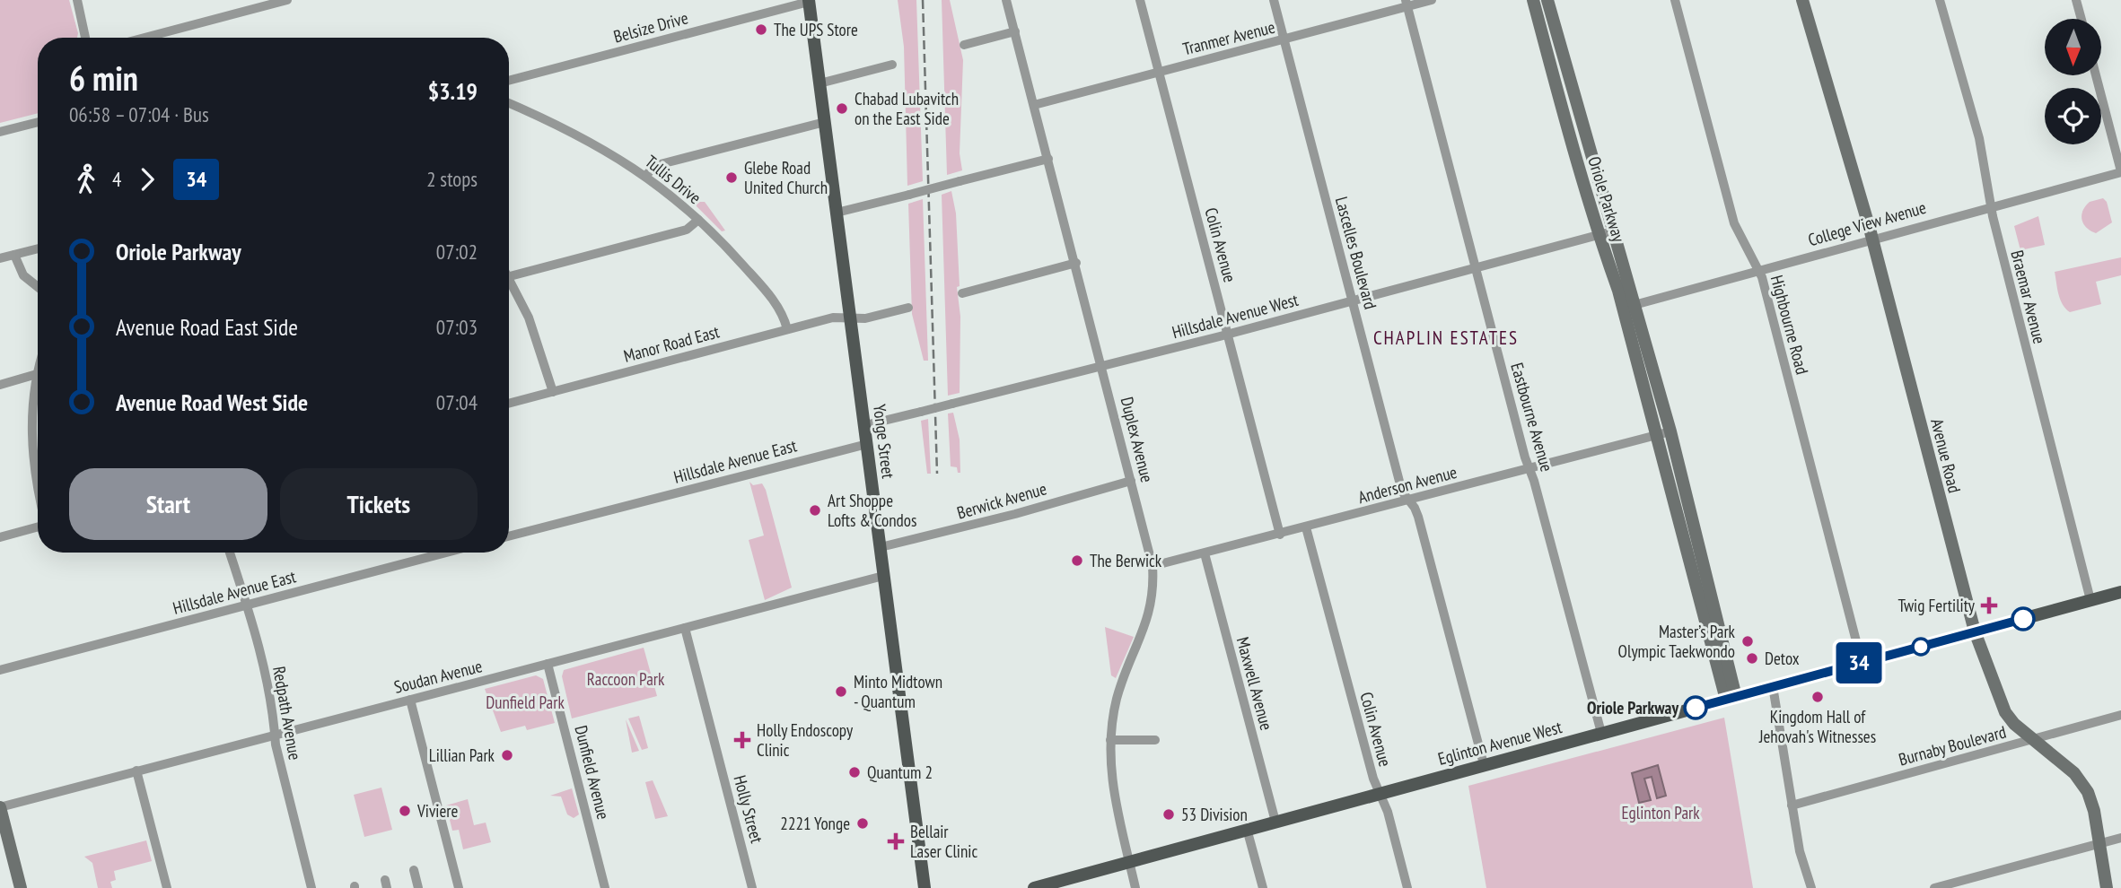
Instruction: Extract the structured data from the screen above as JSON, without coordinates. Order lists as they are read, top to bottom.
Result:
{
  "streets": {
    "main road": ["Yonge Street", "Eglinton Avenue West"],
    "street": [
      "Belsize Drive",
      "Tranmer Avenue",
      "Tullis Drive",
      "Oriole Parkway",
      "College View Avenue",
      "Colin Avenue",
      "Lascelles Boulevard",
      "Braemar Avenue",
      "Hillsdale Avenue West",
      "Highbourne Road",
      "Manor Road East",
      "Eastbourne Avenue",
      "Duplex Avenue",
      "Avenue Road",
      "Hillsdale Avenue East",
      "Anderson Avenue",
      "Berwick Avenue",
      "Soudan Avenue",
      "Maxwell Avenue",
      "Redpath Avenue",
      "Burnaby Boulevard",
      "Dunfield Avenue",
      "Holly Street"
    ]
  },
  "crossings": [
    ["Belsize Drive", "Yonge Street"],
    ["Tranmer Avenue", "Colin Avenue"],
    ["Tranmer Avenue", "Lascelles Boulevard"],
    ["Tranmer Avenue", "Eastbourne Avenue"],
    ["Tranmer Avenue", "Duplex Avenue"],
    ["Tullis Drive", "Manor Road East"],
    ["Oriole Parkway", "College View Avenue"],
    ["Oriole Parkway", "Hillsdale Avenue West"],
    ["Oriole Parkway", "Anderson Avenue"],
    ["Oriole Parkway", "Eglinton Avenue West"],
    ["College View Avenue", "Braemar Avenue"],
    ["College View Avenue", "Highbourne Road"],
    ["College View Avenue", "Avenue Road"],
    ["Colin Avenue", "Hillsdale Avenue West"],
    ["Colin Avenue", "Anderson Avenue"],
    ["Colin Avenue", "Eglinton Avenue West"],
    ["Lascelles Boulevard", "Hillsdale Avenue West"],
    ["Lascelles Boulevard", "Anderson Avenue"],
    ["Lascelles Boulevard", "Eglinton Avenue West"],
    ["Braemar Avenue", "Eglinton Avenue West"],
    ["Hillsdale Avenue West", "Eastbourne Avenue"],
    ["Hillsdale Avenue West", "Duplex Avenue"],
    ["Hillsdale Avenue West", "Yonge Street"],
    ["Highbourne Road", "Eglinton Avenue West"],
    ["Manor Road East", "Yonge Street"],
    ["Eastbourne Avenue", "Anderson Avenue"],
    ["Eastbourne Avenue", "Eglinton Avenue West"],
    ["Duplex Avenue", "Anderson Avenue"],
    ["Duplex Avenue", "Berwick Avenue"],
    ["Duplex Avenue", "Eglinton Avenue West"],
    ["Yonge Street", "Hillsdale Avenue East"],
    ["Yonge Street", "Berwick Avenue"],
    ["Yonge Street", "Soudan Avenue"],
    ["Avenue Road", "Eglinton Avenue West"],
    ["Avenue Road", "Burnaby Boulevard"],
    ["Hillsdale Avenue East", "Redpath Avenue"],
    ["Anderson Avenue", "Maxwell Avenue"],
    ["Soudan Avenue", "Redpath Avenue"],
    ["Soudan Avenue", "Dunfield Avenue"],
    ["Soudan Avenue", "Holly Street"],
    ["Maxwell Avenue", "Eglinton Avenue West"]
  ],
  "districts": ["CHAPLIN ESTATES"],
  "parks": ["Raccoon Park", "Dunfield Park", "Eglinton Park"],
  "places": {
    "other": [
      "The UPS Store",
      "Chabad Lubavitch on the East Side",
      "Glebe Road United Church",
      "Art Shoppe Lofts & Condos",
      "The Berwick",
      "Master’s Park Olympic Taekwondo",
      "Detox",
      "Minto Midtown - Quantum",
      "Kingdom Hall of Jehovah's Witnesses",
      "Oriole Parkway",
      "Lillian Park",
      "Quantum 2",
      "Viviere",
      "53 Division",
      "2221 Yonge"
    ],
    "health": ["Twig Fertility", "Holly Endoscopy Clinic", "Bellair Laser Clinic"]
  },
  "lines": ["bus line 34"],
  "north": "bottom",
  "page": {
    "on_map": "34",
    "heading": ["6 min", "06:58 – 07:04 · Bus", "$3.19"],
    "legs": ["4", "34", "2 stops"],
    "list": [
      {
        "name": "Oriole Parkway",
        "value": "07:02"
      },
      {
        "name": "Avenue Road East Side",
        "value": "07:03"
      },
      {
        "name": "Avenue Road West Side",
        "value": "07:04"
      }
    ],
    "buttons": ["Start", "Tickets"]
  }
}
